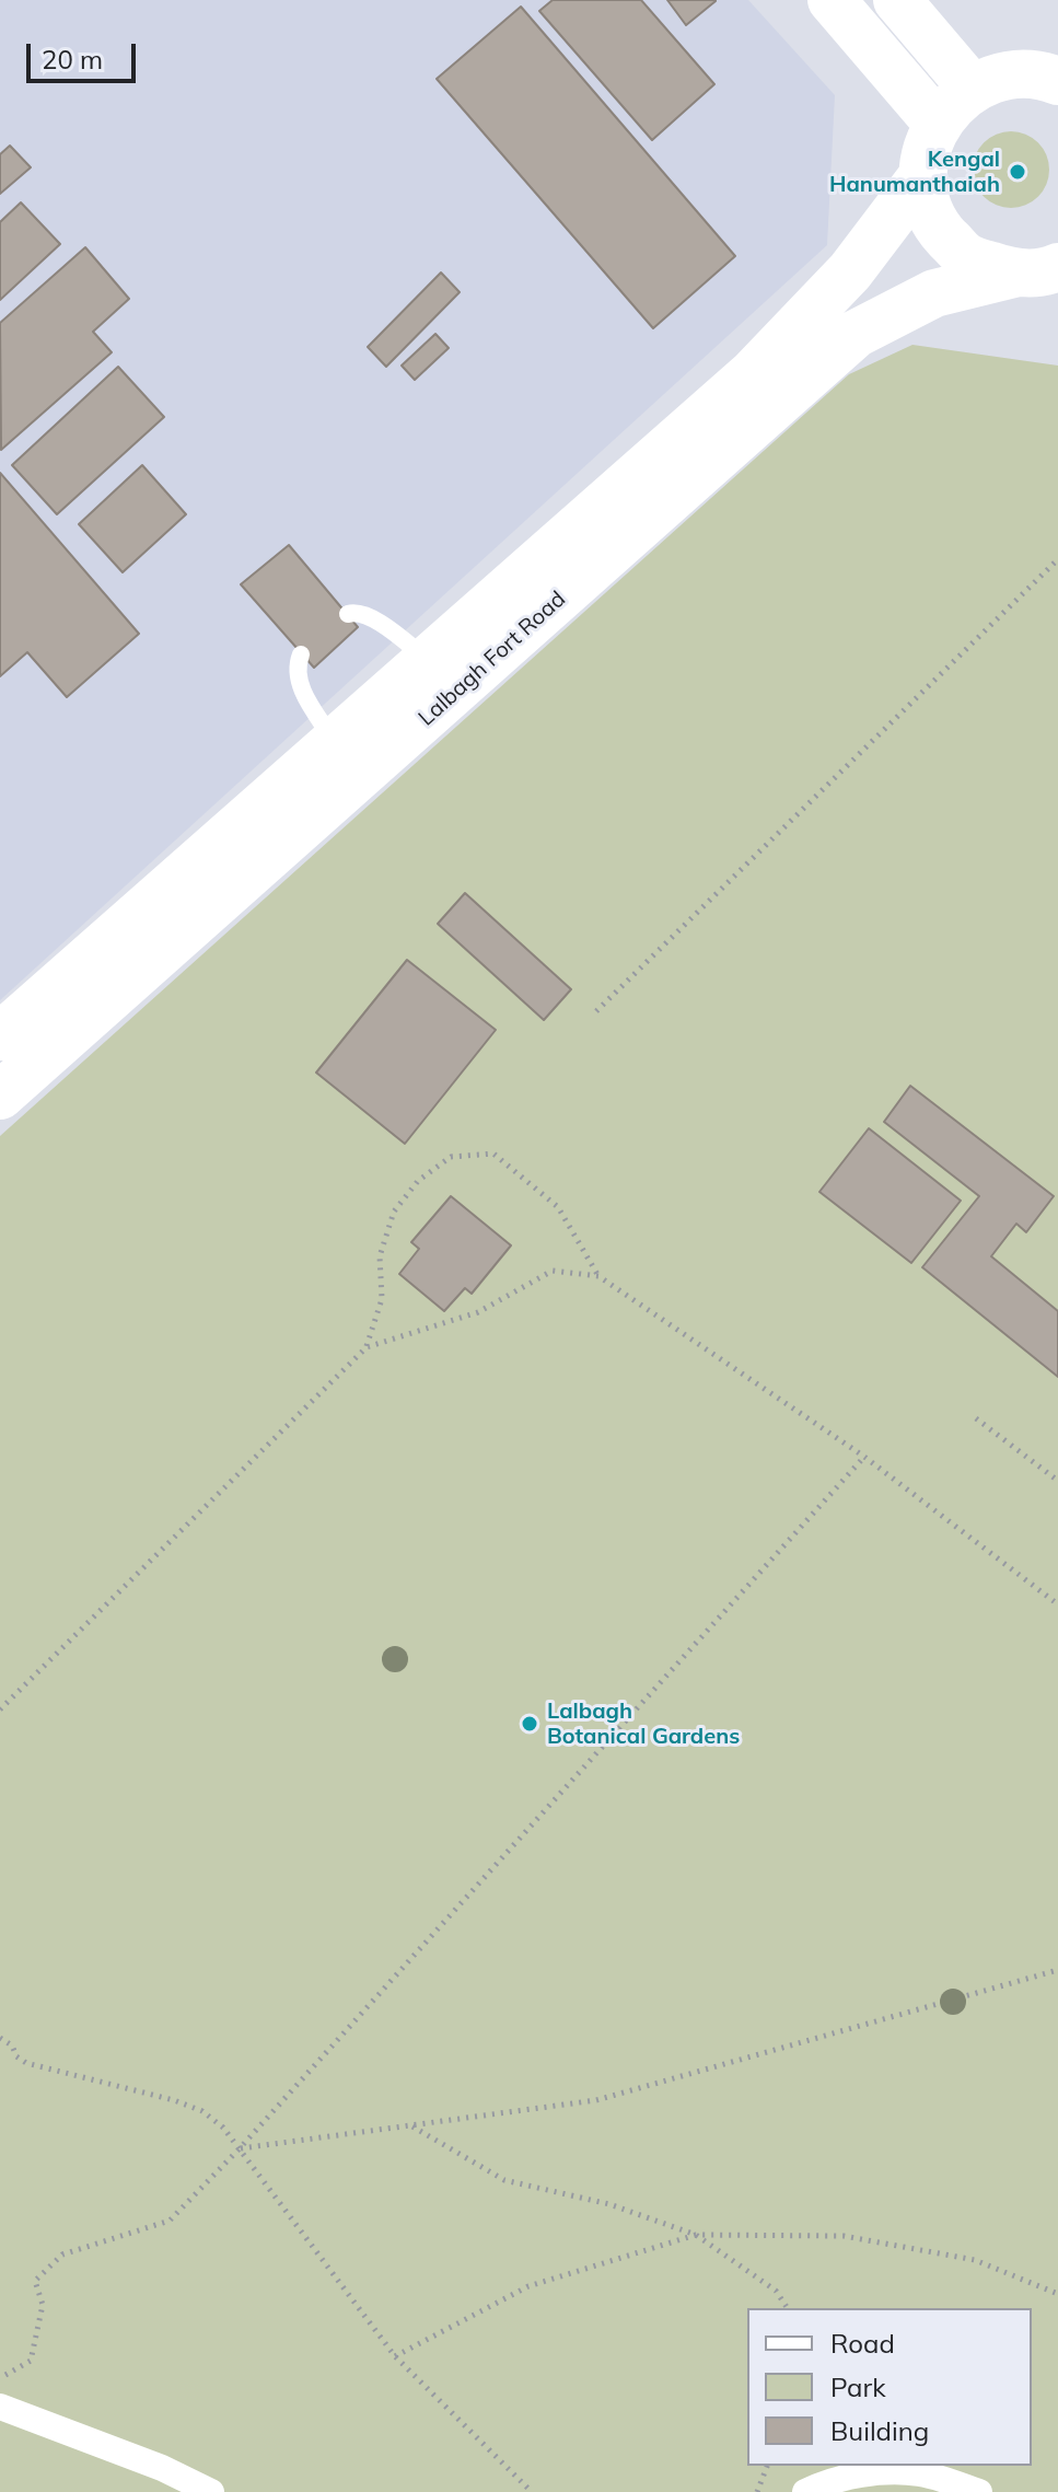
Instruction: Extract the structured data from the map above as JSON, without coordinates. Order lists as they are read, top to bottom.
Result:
{
  "streets": {
    "main road": ["Lalbagh Fort Road"]
  },
  "places": ["Kengal Hanumanthaiah", "Lalbagh Botanical Gardens"],
  "legend": ["Road", "Park", "Building"],
  "scale_bar": "20 m"
}
